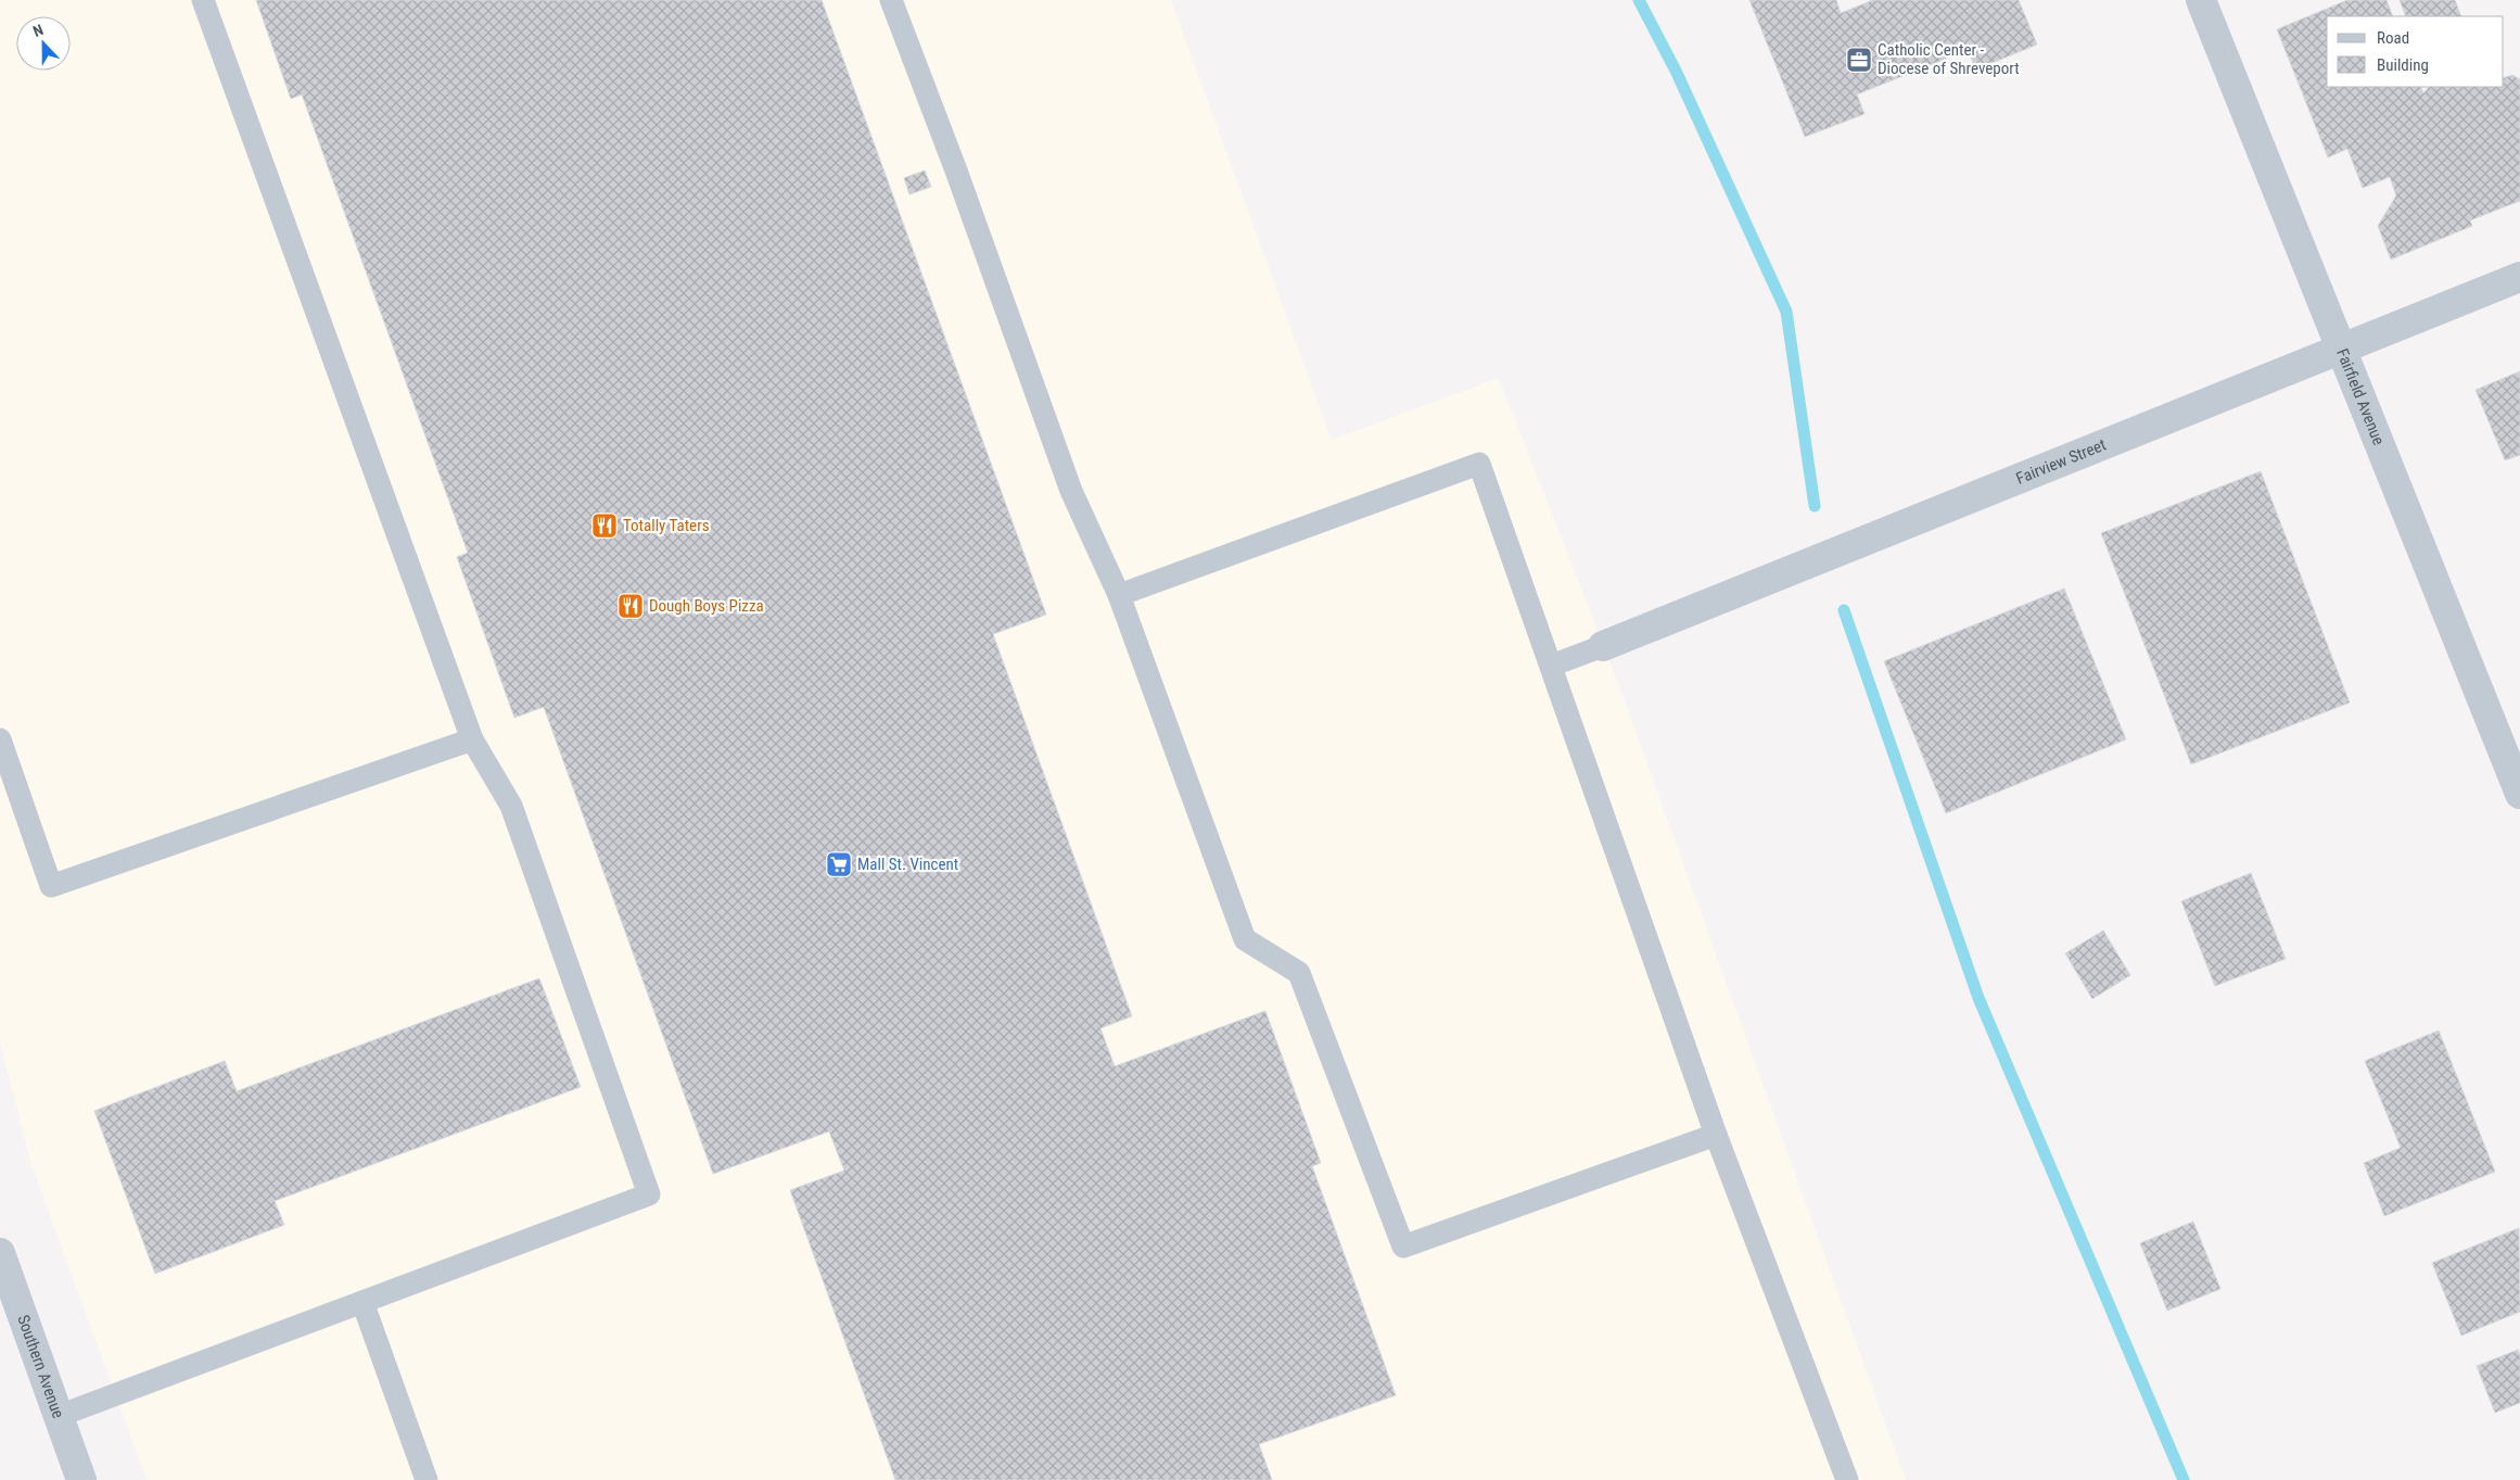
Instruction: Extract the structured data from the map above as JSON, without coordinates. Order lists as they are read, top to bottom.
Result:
{
  "streets": {
    "street": ["Fairfield Avenue", "Fairview Street", "Southern Avenue"]
  },
  "crossings": [
    ["Fairfield Avenue", "Fairview Street"]
  ],
  "places": {
    "office": ["Catholic Center - Diocese of Shreveport"],
    "restaurant": ["Totally Taters", "Dough Boys Pizza"],
    "supermarket": ["Mall St. Vincent"]
  },
  "legend": ["Road", "Building"],
  "north": "top"
}
